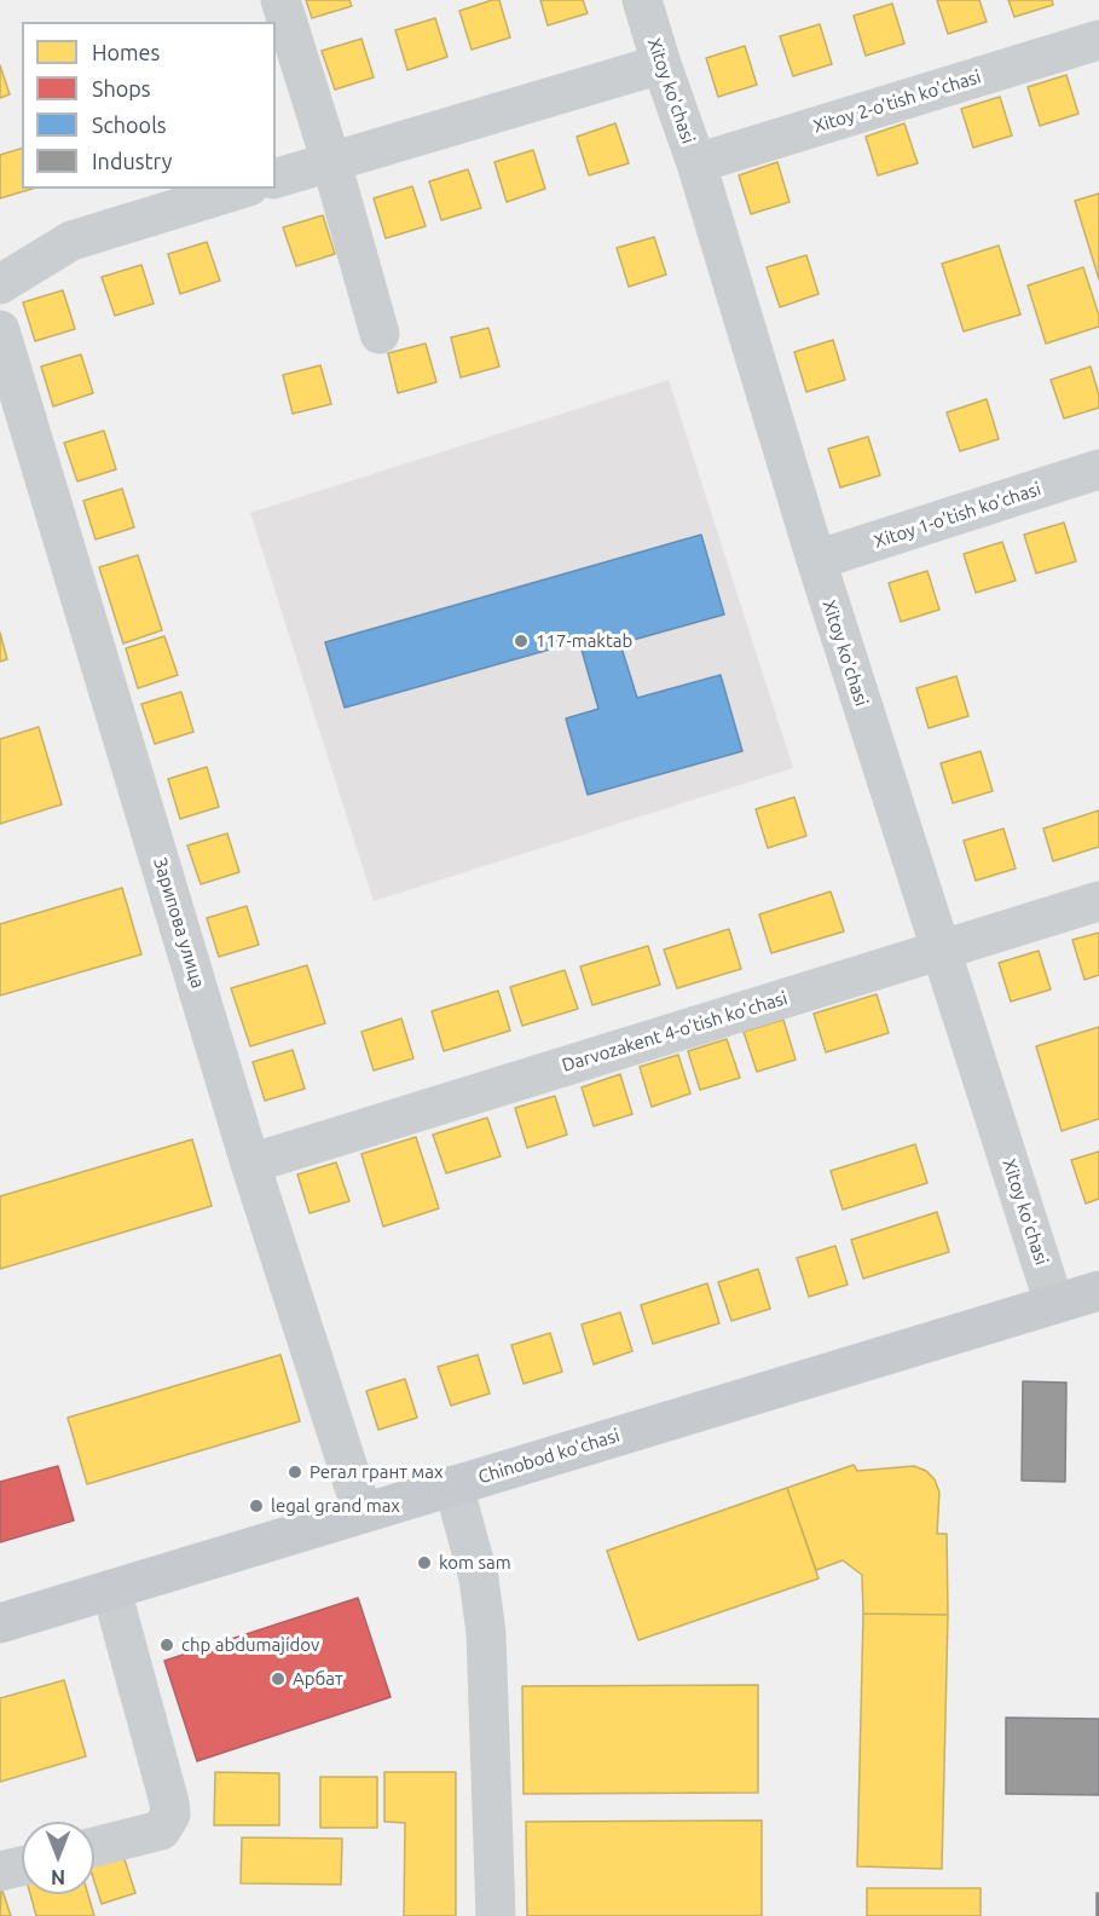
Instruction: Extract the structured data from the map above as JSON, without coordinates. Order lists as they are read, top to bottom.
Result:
{
  "streets": {
    "main road": ["Chinobod ko'chasi"],
    "street": [
      "Xitoy ko'chasi",
      "Xitoy 2-o'tish ko'chasi",
      "Xitoy 1-o'tish ko'chasi",
      "Зарипова улица",
      "Darvozakent 4-o'tish ko'chasi"
    ]
  },
  "crossings": [
    ["Xitoy ko'chasi", "Xitoy 2-o'tish ko'chasi"],
    ["Xitoy ko'chasi", "Xitoy 1-o'tish ko'chasi"],
    ["Xitoy ko'chasi", "Darvozakent 4-o'tish ko'chasi"],
    ["Xitoy ko'chasi", "Chinobod ko'chasi"],
    ["Зарипова улица", "Darvozakent 4-o'tish ko'chasi"],
    ["Зарипова улица", "Chinobod ko'chasi"]
  ],
  "places": [
    "117-maktab",
    "Регал грант мах",
    "legal grand max",
    "kom sam",
    "chp abdumajidov",
    "Арбат"
  ],
  "legend": [
    "Homes",
    "Shops",
    "Schools",
    "Industry"
  ],
  "north": "bottom"
}
